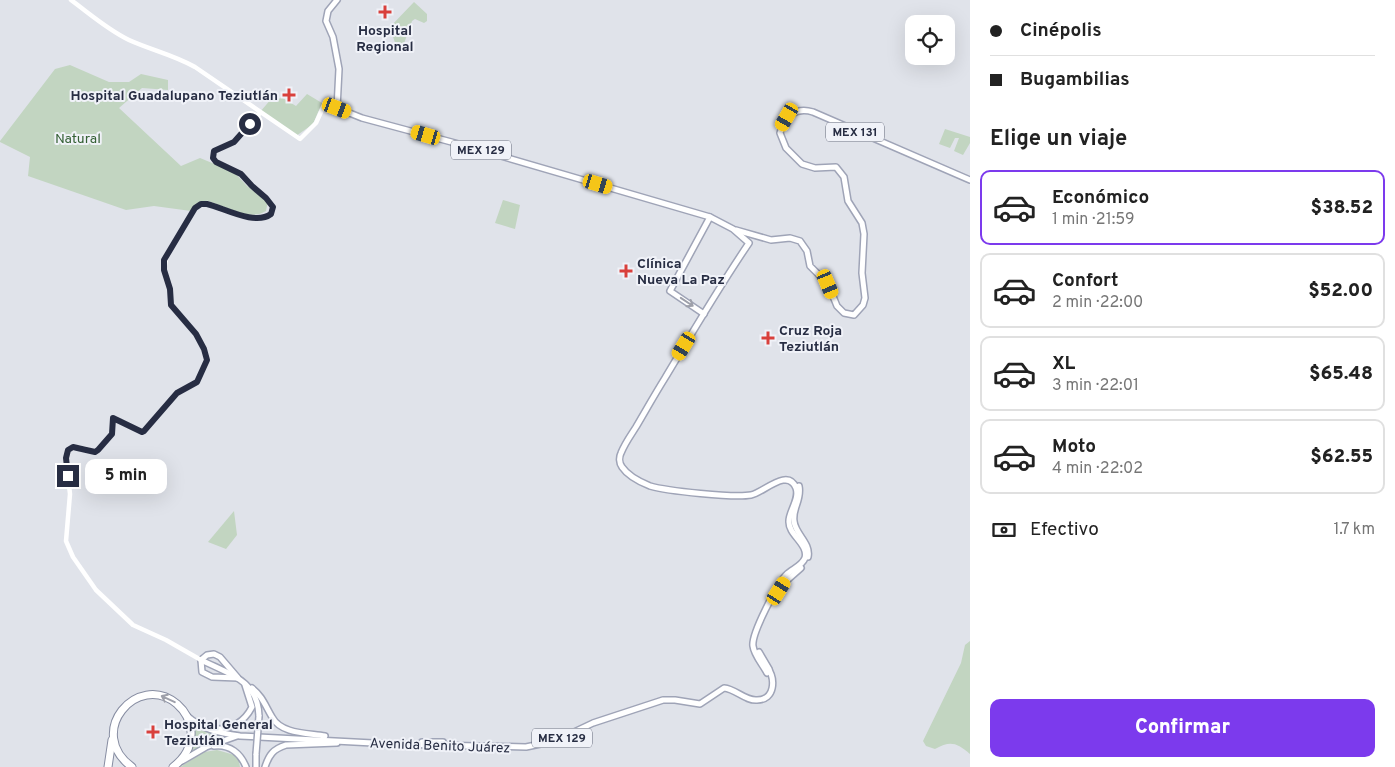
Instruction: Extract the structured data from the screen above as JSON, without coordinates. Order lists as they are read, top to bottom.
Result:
{
  "streets": {
    "main road": ["MEX 131", "MEX 129", "Avenida Benito Juárez"]
  },
  "crossings": [
    ["MEX 131", "MEX 129"]
  ],
  "parks": ["Natural"],
  "places": {
    "health": [
      "Hospital Regional",
      "Hospital Guadalupano Teziutlán",
      "Clínica Nueva La Paz",
      "Cruz Roja Teziutlán",
      "Hospital General Teziutlán"
    ]
  },
  "page": {
    "banner": ["Cinépolis", "Bugambilias"],
    "heading": "Elige un viaje",
    "list": [
      {
        "name": "Económico",
        "note": "1 min · 21:59",
        "value": "$38.52"
      },
      {
        "name": "Confort",
        "note": "2 min · 22:00",
        "value": "$52.00"
      },
      {
        "name": "XL",
        "note": "3 min · 22:01",
        "value": "$65.48"
      },
      {
        "name": "Moto",
        "note": "4 min · 22:02",
        "value": "$62.55"
      }
    ],
    "bubble": "5 min",
    "pay": ["Efectivo", "1.7 km"],
    "buttons": "Confirmar"
  }
}
